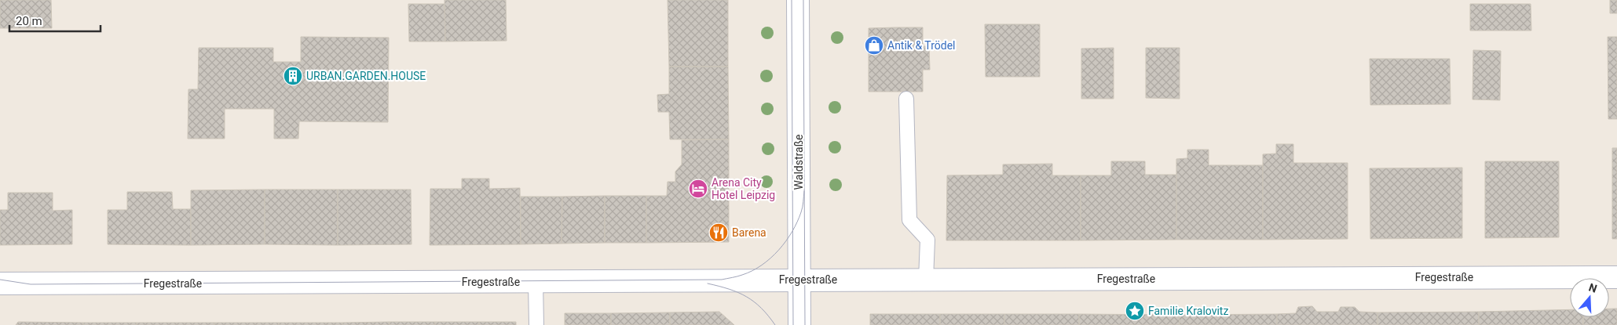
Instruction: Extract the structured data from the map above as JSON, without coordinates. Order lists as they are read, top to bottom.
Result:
{
  "streets": {
    "street": ["Waldstraße", "Fregestraße"]
  },
  "crossings": [
    ["Waldstraße", "Fregestraße"]
  ],
  "places": {
    "shop": ["Antik & Trödel"],
    "building": ["URBAN.GARDEN.HOUSE"],
    "hotel": ["Arena City Hotel Leipzig"],
    "restaurant": ["Barena"],
    "place": ["Familie Kralovitz"]
  },
  "scale_bar": "20 m",
  "north": "top"
}
